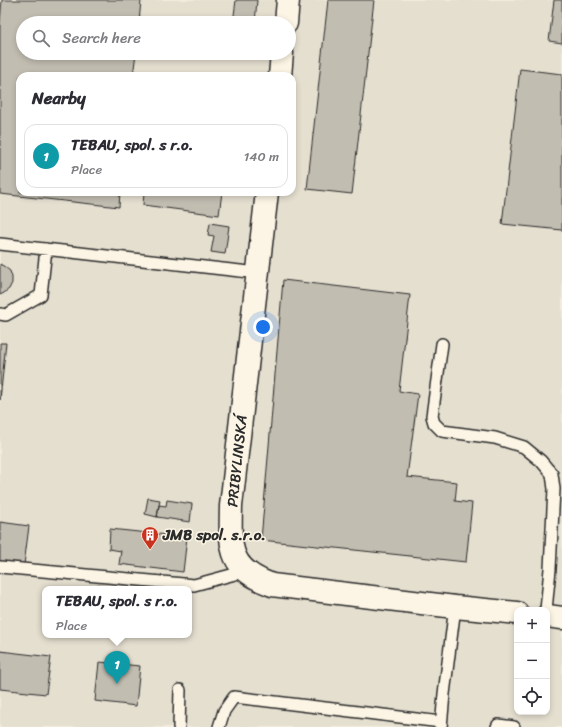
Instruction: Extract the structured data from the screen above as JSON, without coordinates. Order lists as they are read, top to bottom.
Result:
{
  "streets": {
    "street": ["PRIBYLINSKÁ"]
  },
  "places": {
    "building": ["JMB spol. s.r.o."]
  },
  "page": {
    "search": "Search here",
    "heading": "Nearby",
    "list": [
      {
        "mark": "1",
        "name": "TEBAU, spol. s r.o.",
        "note": "Place",
        "value": "140 m"
      }
    ],
    "popup": ["TEBAU, spol. s r.o.", "Place"],
    "map_buttons": ["+", "−"],
    "pins": "1"
  }
}
